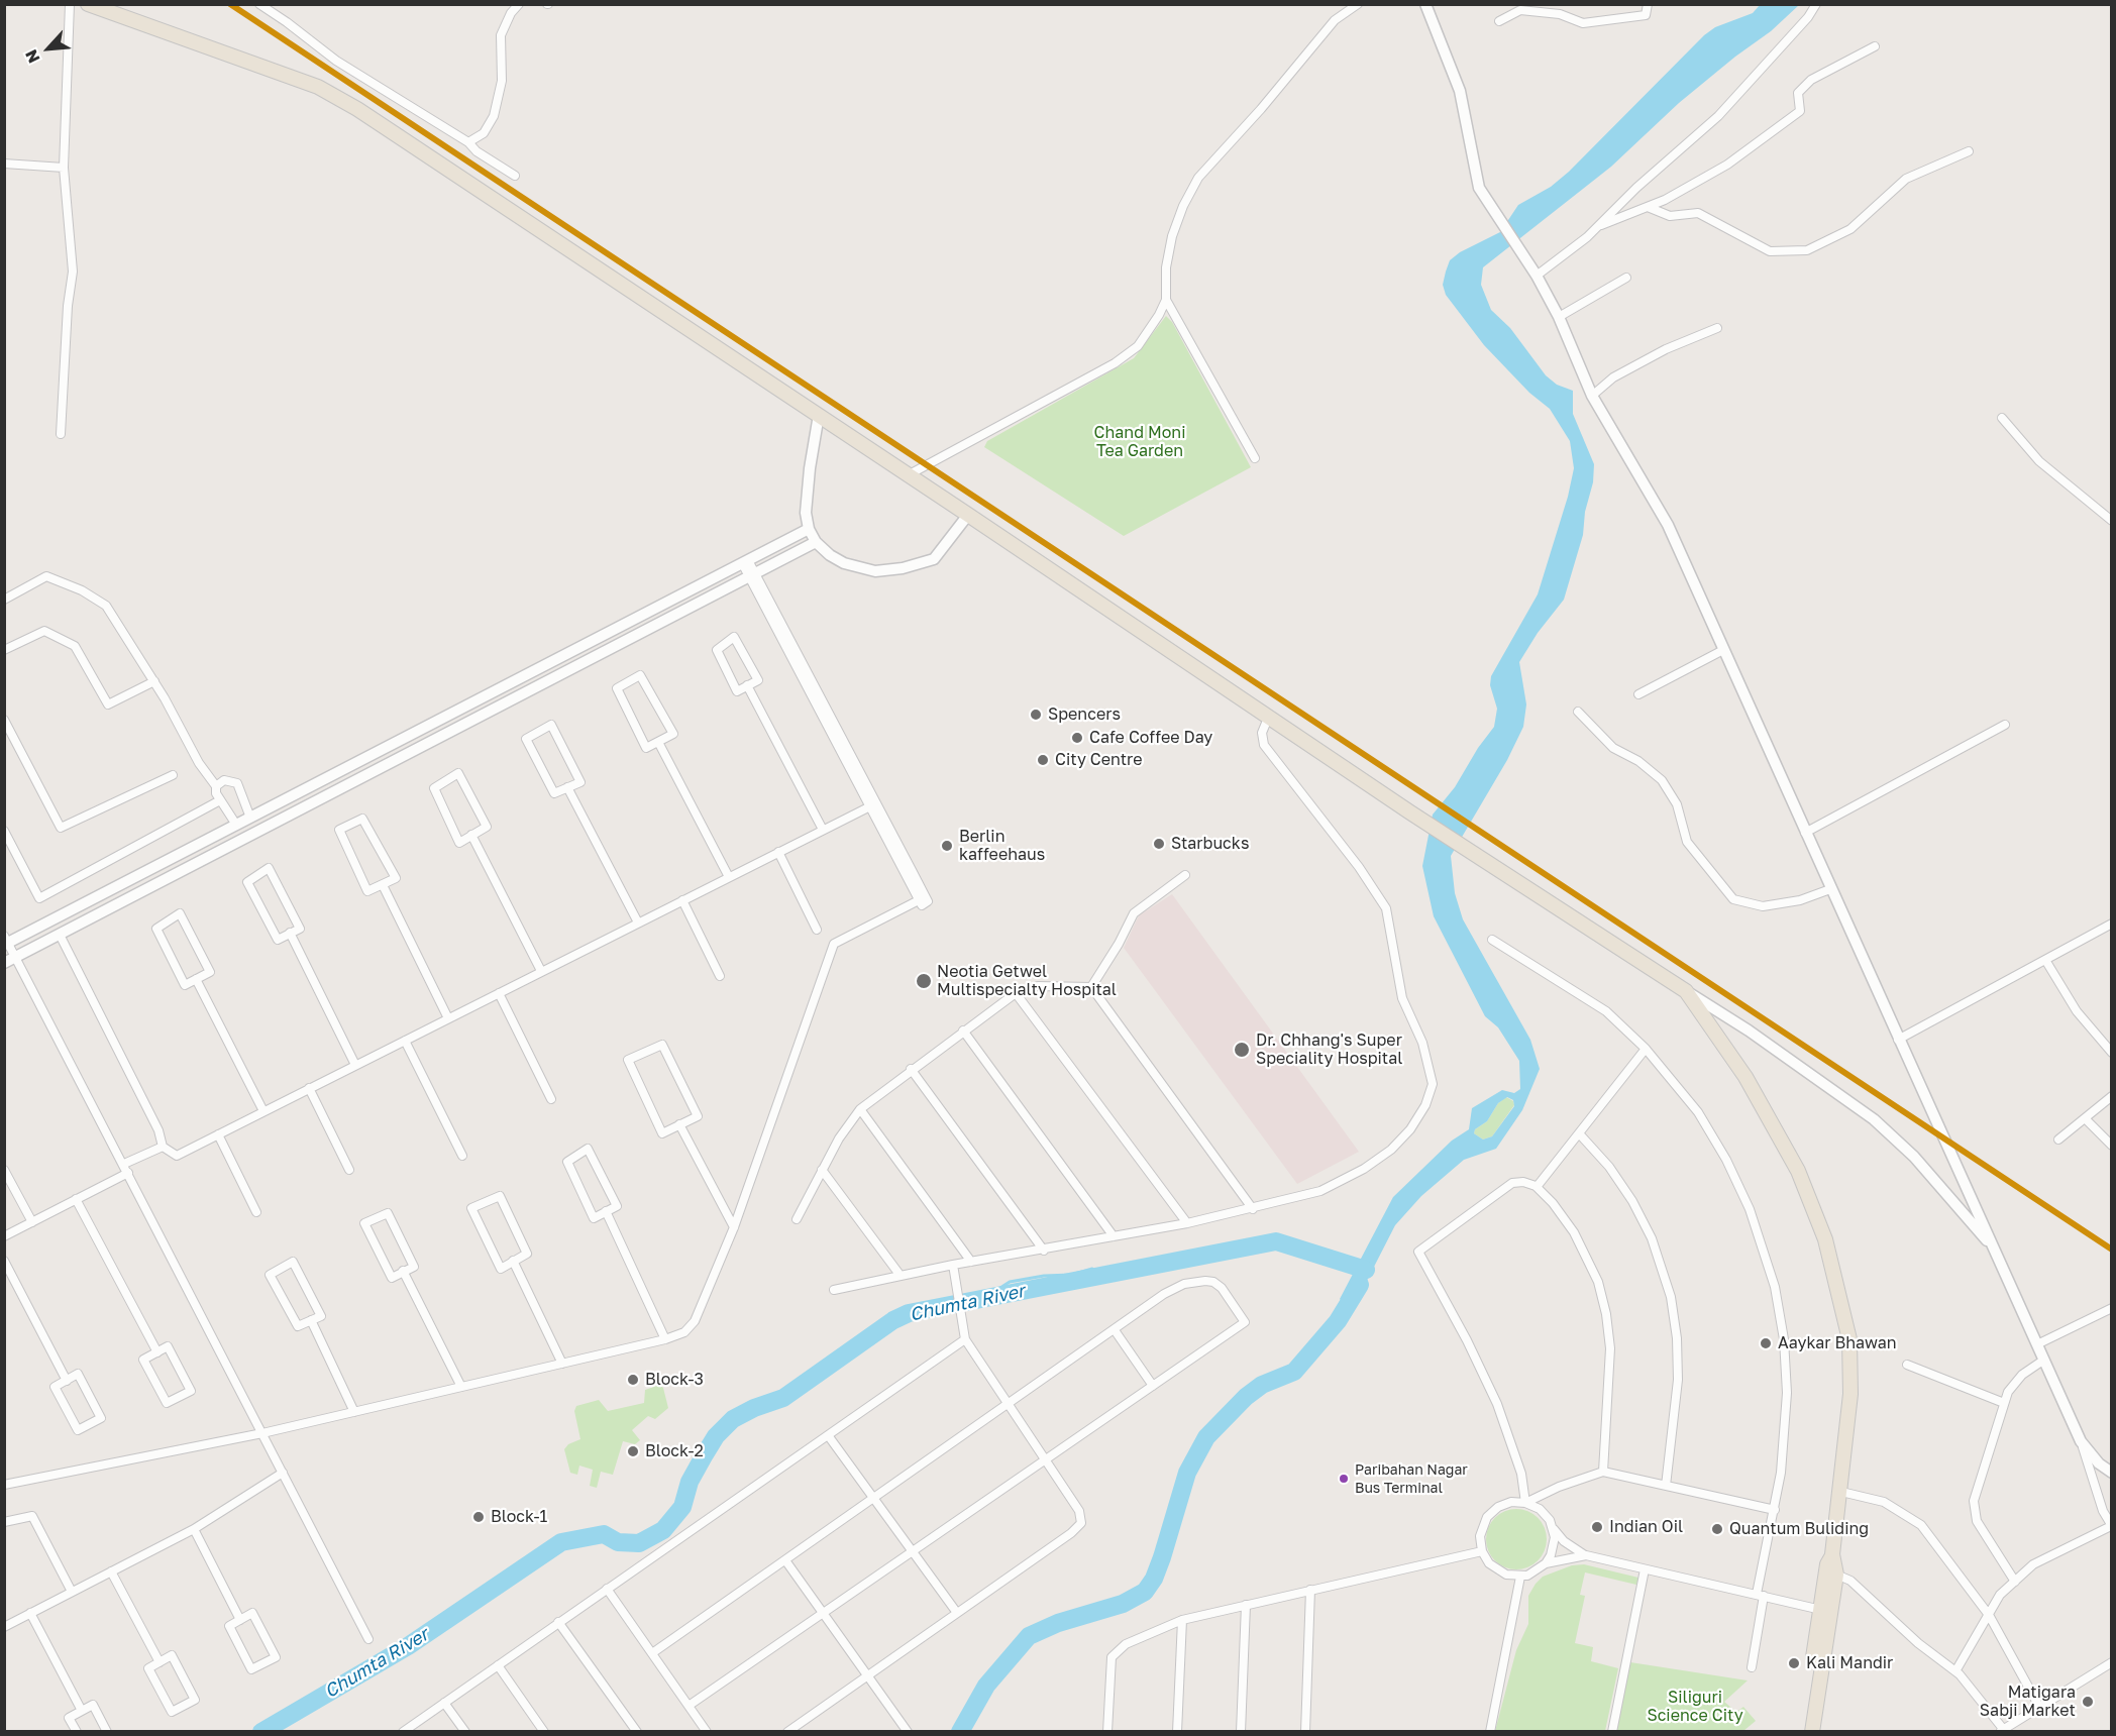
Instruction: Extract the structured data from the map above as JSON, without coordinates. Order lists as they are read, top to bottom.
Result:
{
  "water": ["Chumta River"],
  "parks": ["Chand Moni Tea Garden", "Siliguri Science City"],
  "places": [
    "Spencers",
    "Cafe Coffee Day",
    "City Centre",
    "Starbucks",
    "Berlin kaffeehaus",
    "Neotia Getwel Multispecialty Hospital",
    "Dr. Chhang's Super Speciality Hospital",
    "Aaykar Bhawan",
    "Block-3",
    "Block-2",
    "Paribahan Nagar Bus Terminal",
    "Block-1",
    "Indian Oil",
    "Quantum Buliding",
    "Kali Mandir",
    "Matigara Sabji Market"
  ],
  "north": "bottom left"
}
